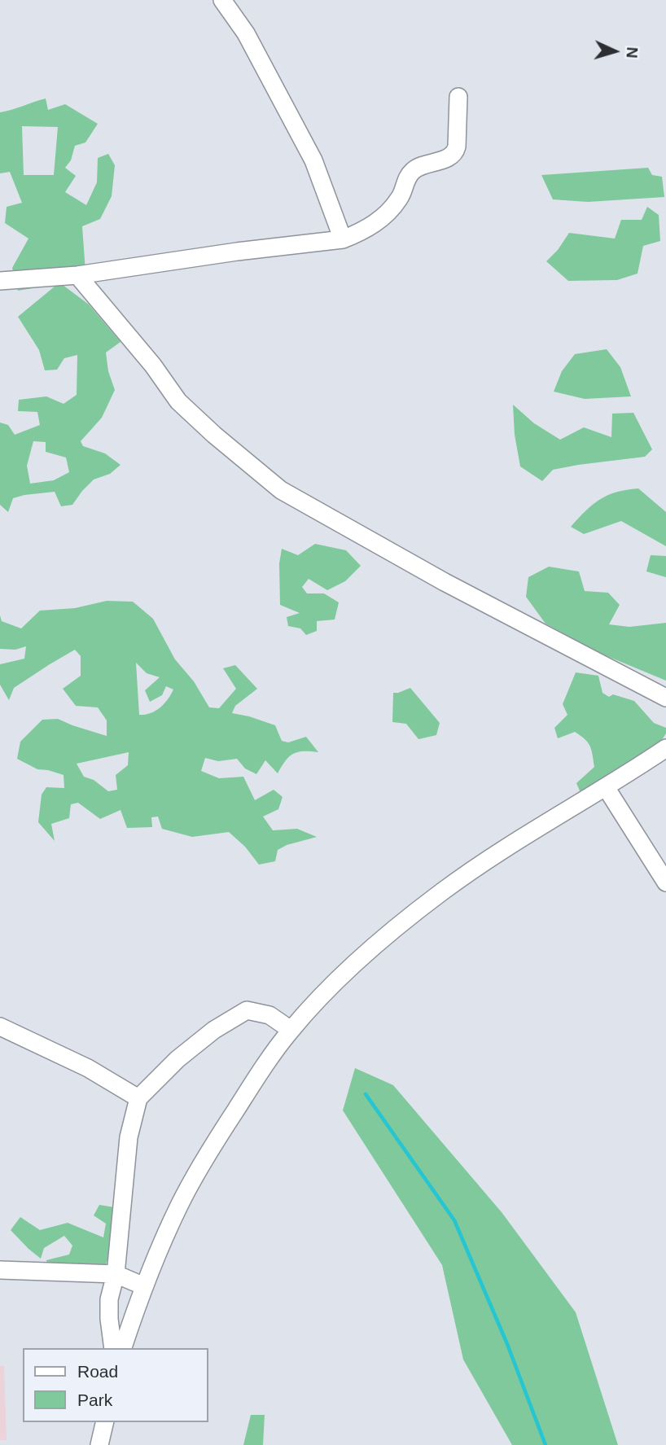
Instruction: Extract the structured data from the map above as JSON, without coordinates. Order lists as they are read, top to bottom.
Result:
{
  "legend": ["Road", "Park"],
  "north": "right"
}
